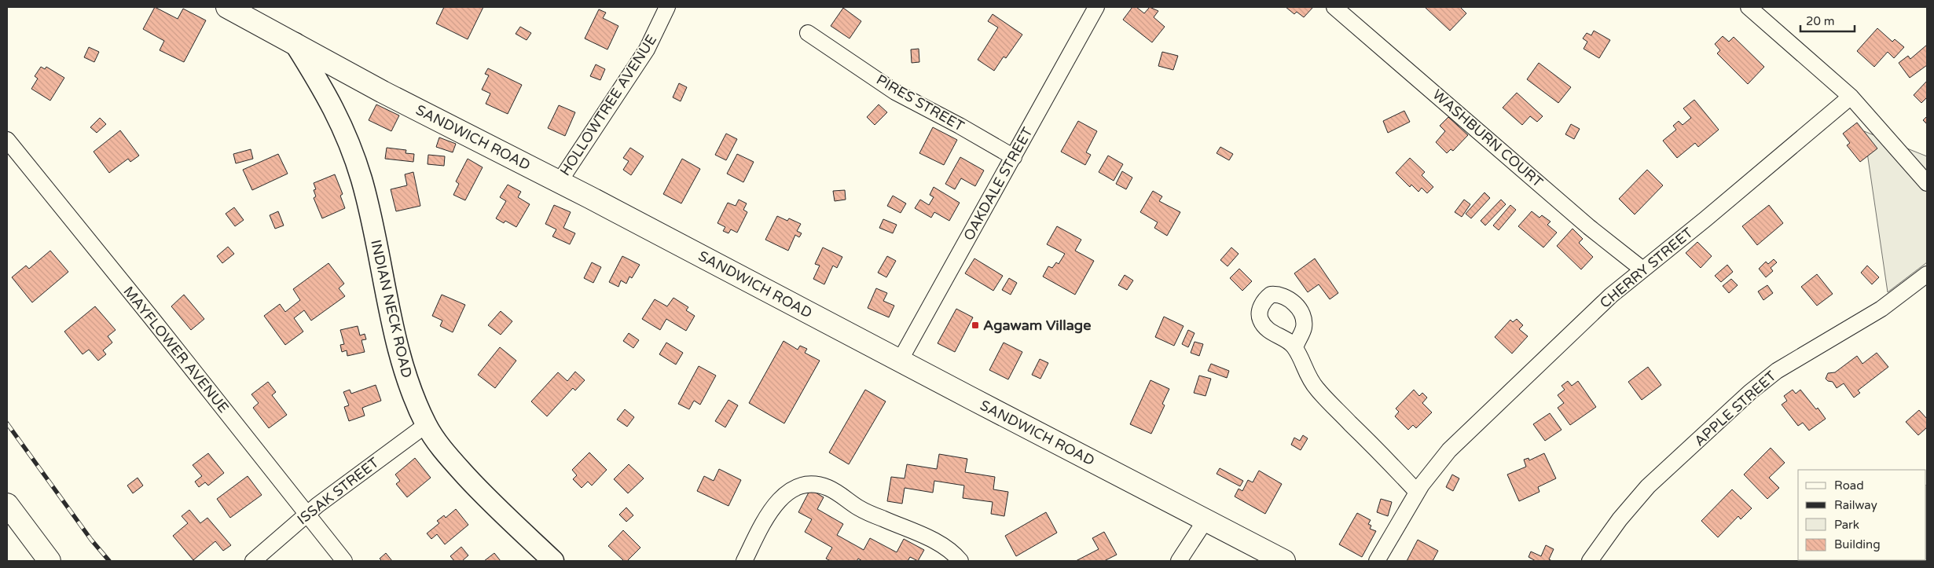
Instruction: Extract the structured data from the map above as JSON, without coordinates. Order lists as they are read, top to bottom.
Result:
{
  "streets": {
    "main road": ["SANDWICH ROAD"],
    "street": [
      "PIRES STREET",
      "HOLLOWTREE AVENUE",
      "WASHBURN COURT",
      "OAKDALE STREET",
      "CHERRY STREET",
      "INDIAN NECK ROAD",
      "MAYFLOWER AVENUE",
      "APPLE STREET",
      "ISSAK STREET"
    ]
  },
  "crossings": [
    ["PIRES STREET", "OAKDALE STREET"],
    ["HOLLOWTREE AVENUE", "SANDWICH ROAD"],
    ["SANDWICH ROAD", "OAKDALE STREET"],
    ["SANDWICH ROAD", "INDIAN NECK ROAD"],
    ["WASHBURN COURT", "CHERRY STREET"],
    ["INDIAN NECK ROAD", "ISSAK STREET"],
    ["MAYFLOWER AVENUE", "ISSAK STREET"]
  ],
  "places": {
    "transit": ["Agawam Village"]
  },
  "legend": [
    "Road",
    "Railway",
    "Park",
    "Building"
  ],
  "scale_bar": "20 m"
}
